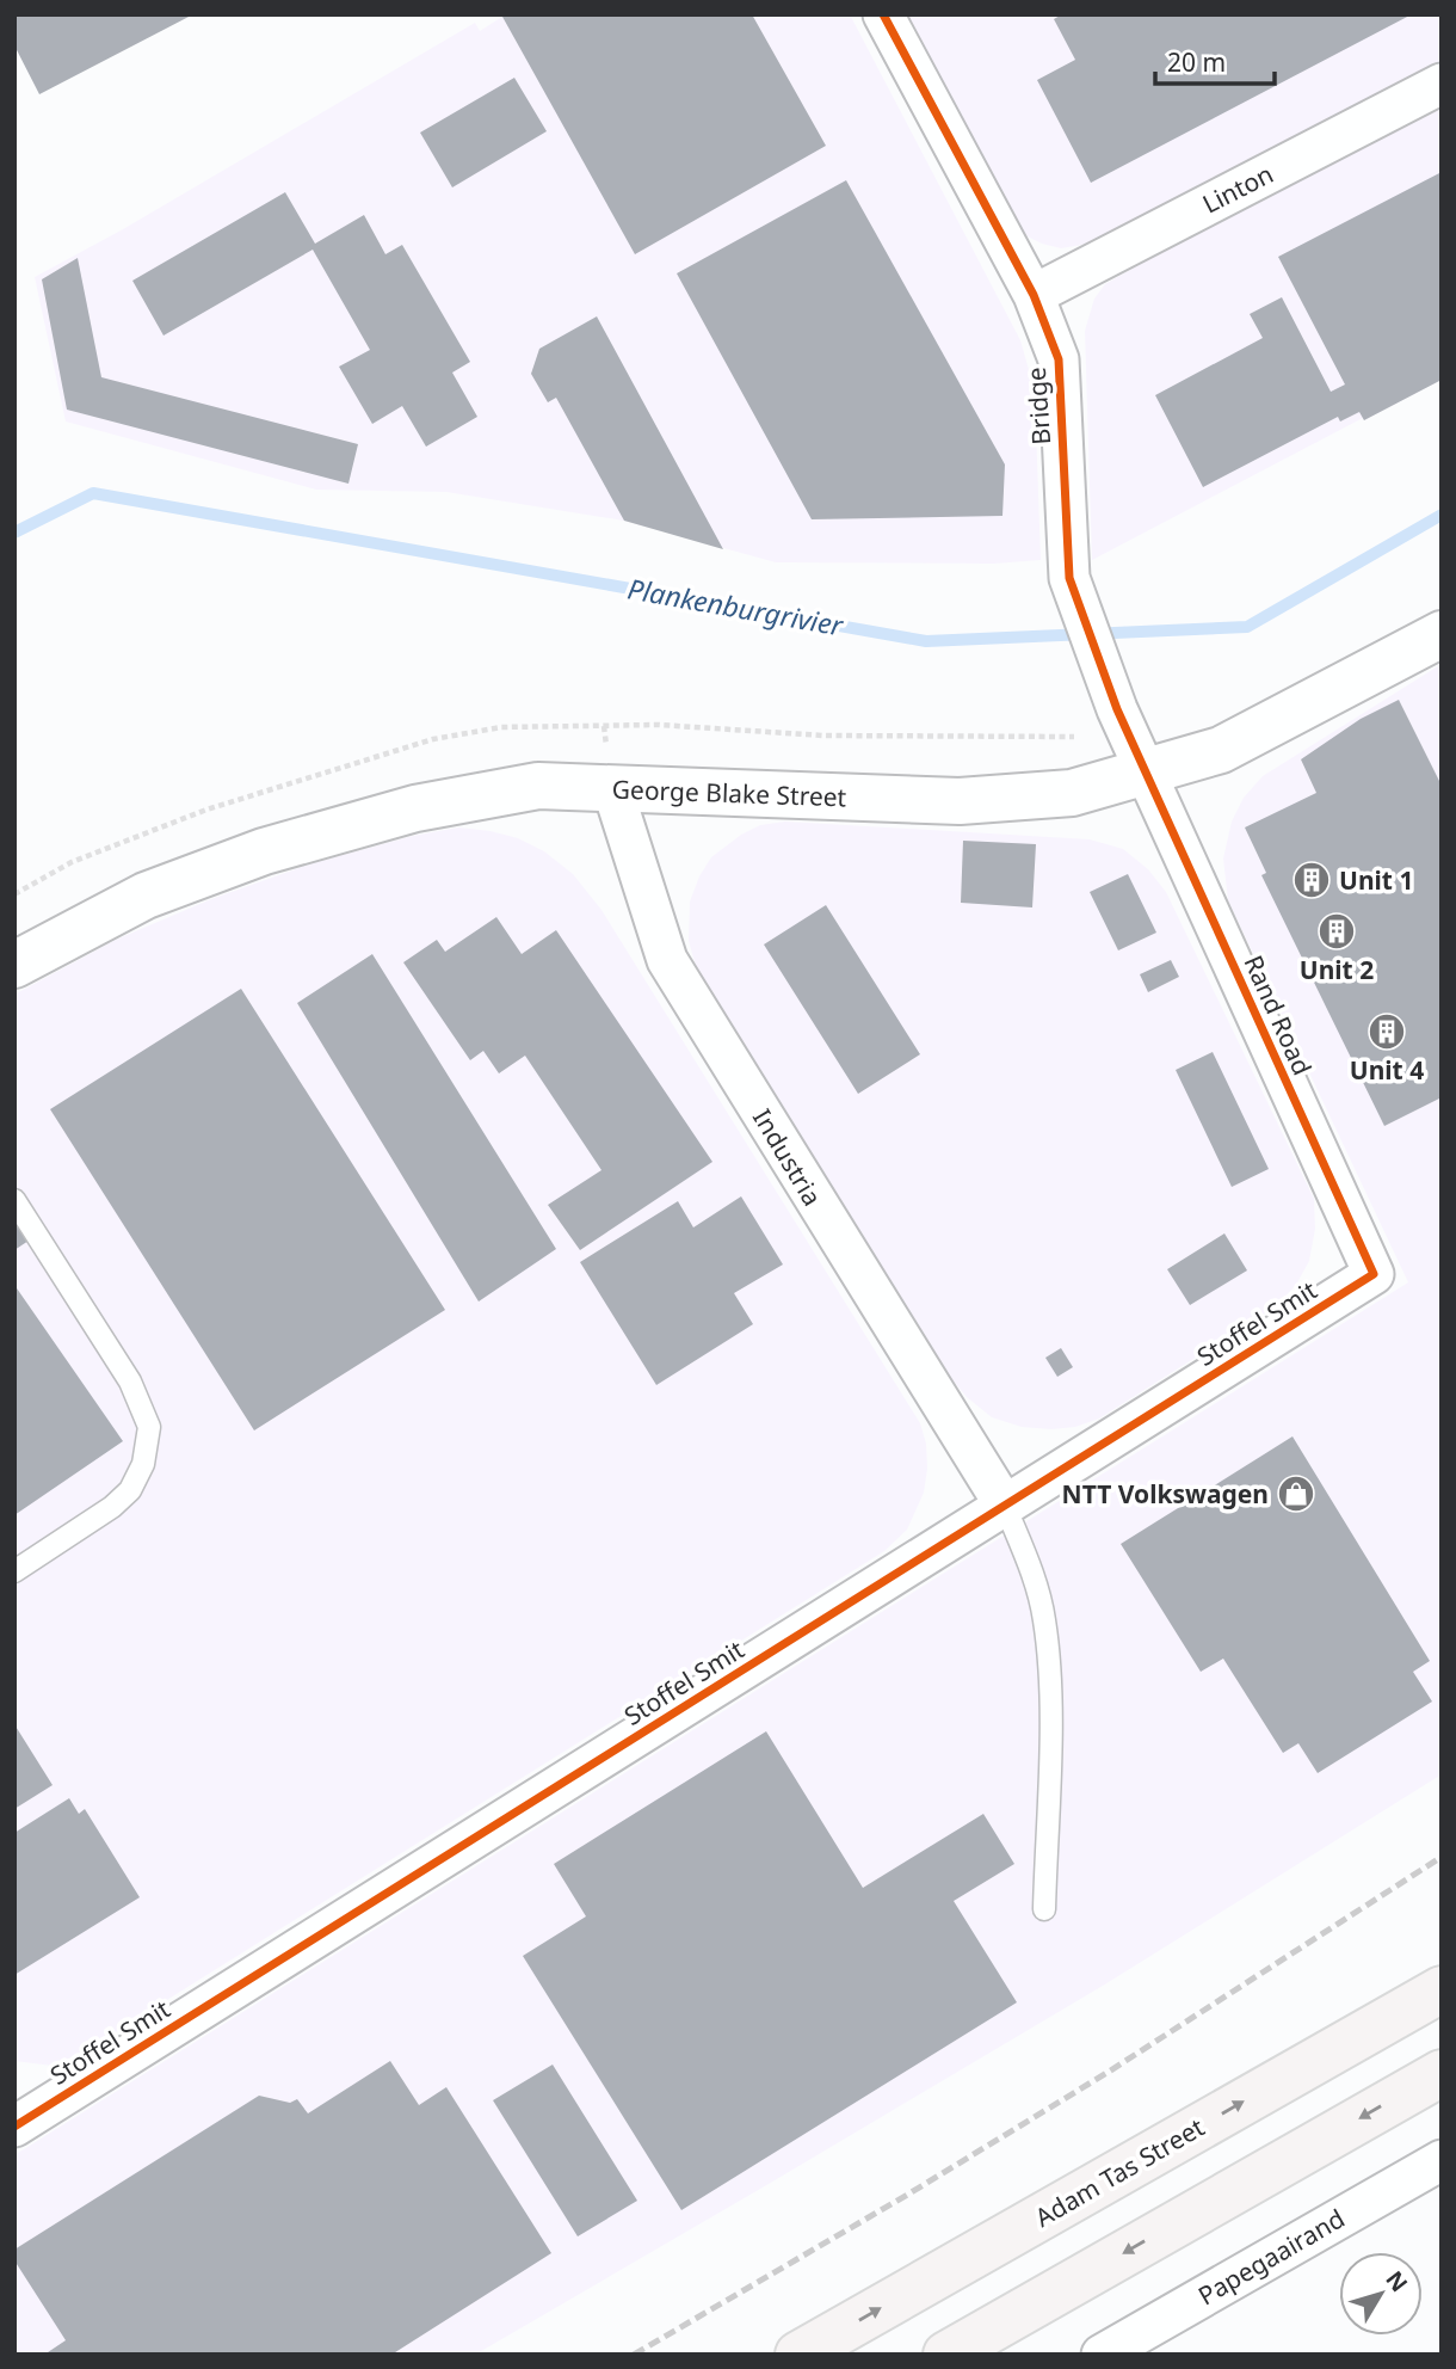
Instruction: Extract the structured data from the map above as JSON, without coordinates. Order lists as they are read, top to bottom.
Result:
{
  "streets": {
    "main road": ["Adam Tas Street"],
    "street": [
      "Linton",
      "Bridge",
      "George Blake Street",
      "Rand Road",
      "Industria",
      "Stoffel Smit",
      "Papegaairand"
    ]
  },
  "crossings": [
    ["Linton", "Bridge"],
    ["Bridge", "George Blake Street"],
    ["Bridge", "Rand Road"],
    ["George Blake Street", "Rand Road"],
    ["George Blake Street", "Industria"],
    ["Rand Road", "Stoffel Smit"],
    ["Industria", "Stoffel Smit"]
  ],
  "water": ["Plankenburgrivier"],
  "places": {
    "building": ["Unit 1", "Unit 2", "Unit 4"],
    "shop": ["NTT Volkswagen"]
  },
  "scale_bar": "20 m",
  "north": "top right"
}
